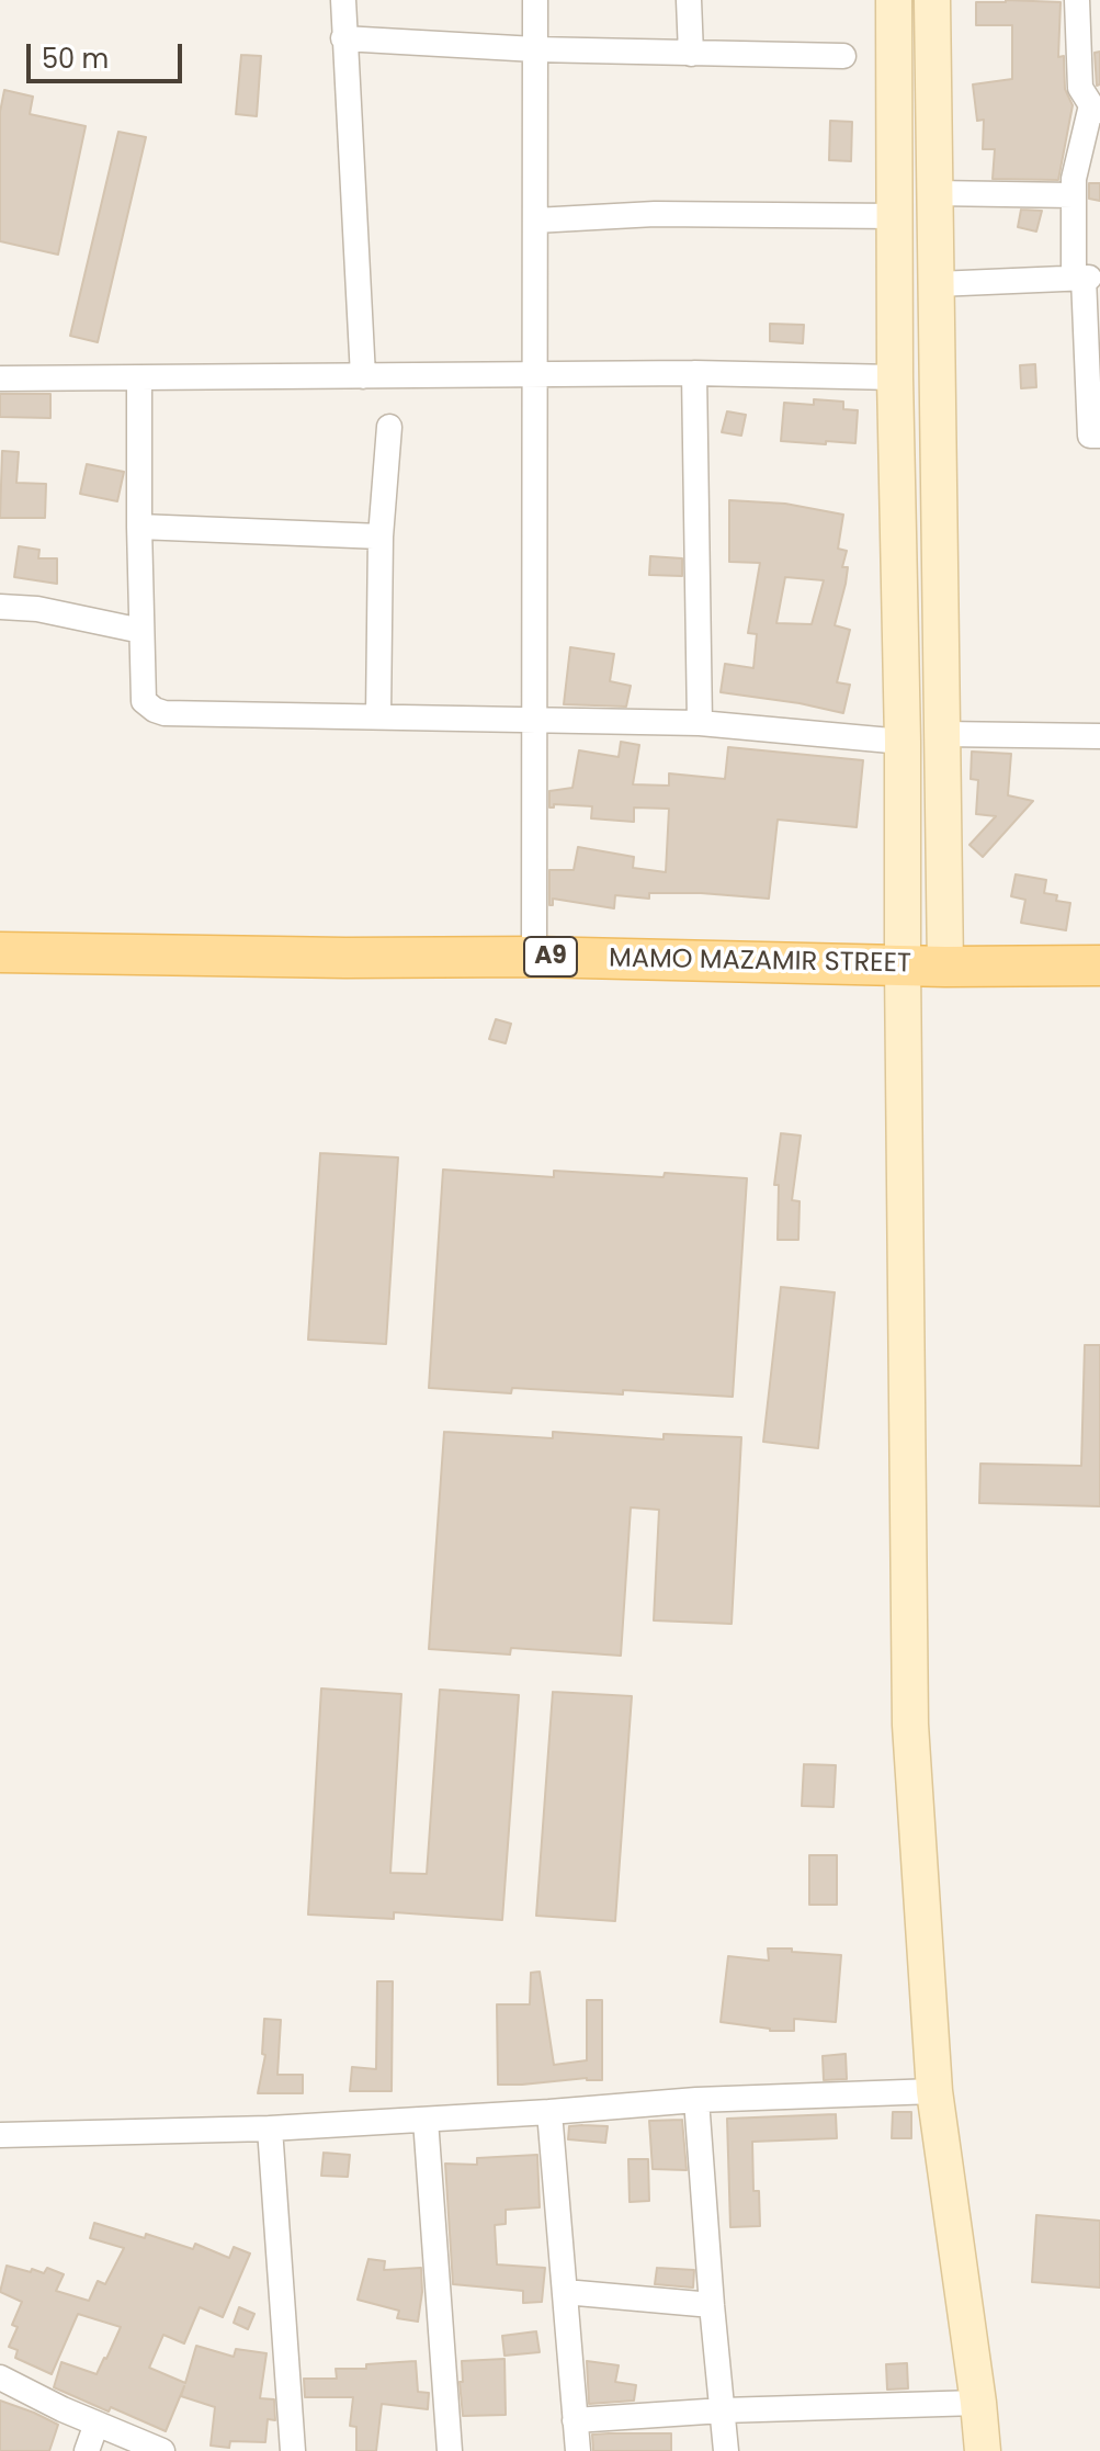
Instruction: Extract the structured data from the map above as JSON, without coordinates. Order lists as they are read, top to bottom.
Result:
{
  "streets": {
    "main road": ["A9", "MAMO MAZAMIR STREET"]
  },
  "scale_bar": "50 m"
}
